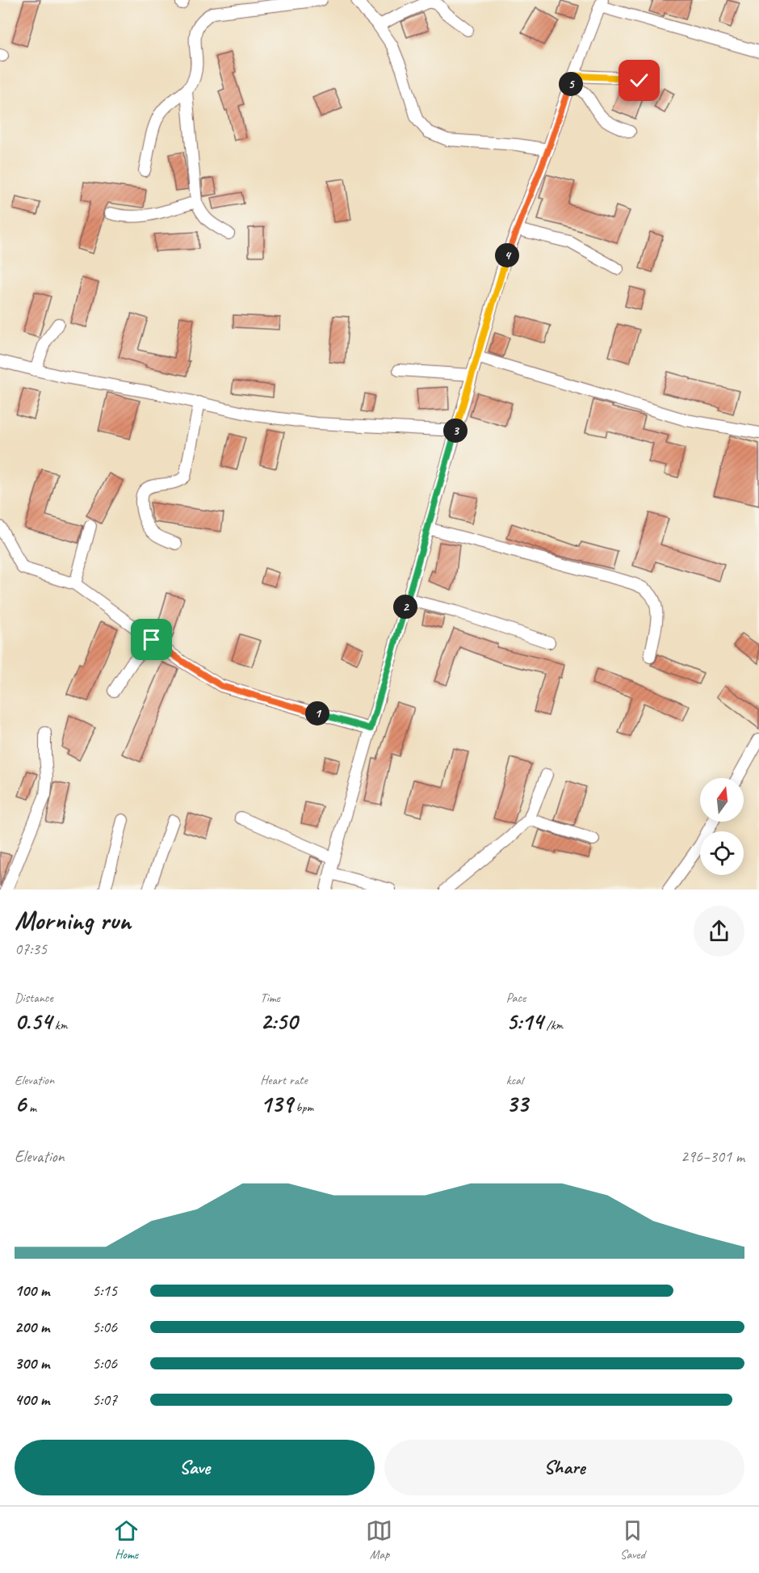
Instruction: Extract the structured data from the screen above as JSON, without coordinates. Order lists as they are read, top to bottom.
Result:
{
  "north": "top",
  "page": {
    "pins": [
      "5",
      "4",
      "3",
      "2",
      "1"
    ],
    "heading": ["Morning run", "07:35"],
    "stats": [
      ["Distance", "0.54 km"],
      ["Time", "2:50"],
      ["Pace", "5:14 /km"],
      ["Elevation", "6 m"],
      ["Heart rate", "139 bpm"],
      ["kcal", "33"]
    ],
    "chart": ["Elevation", "296–301 m"],
    "list": [
      {
        "name": "100 m",
        "note": "5:15"
      },
      {
        "name": "200 m",
        "note": "5:06"
      },
      {
        "name": "300 m",
        "note": "5:06"
      },
      {
        "name": "400 m",
        "note": "5:07"
      }
    ],
    "buttons": ["Save", "Share"],
    "tabs": ["Home", "Map", "Saved"]
  }
}
